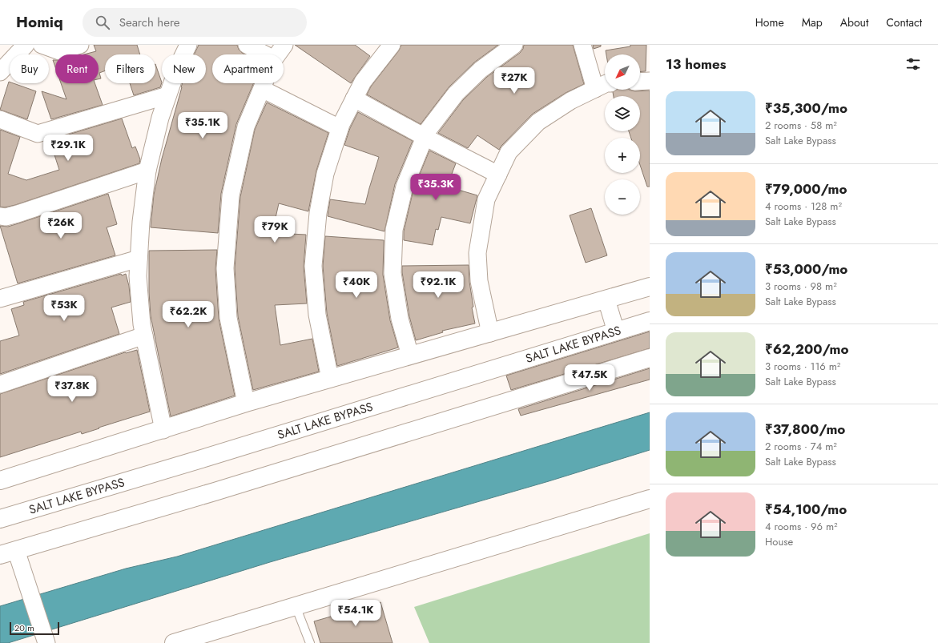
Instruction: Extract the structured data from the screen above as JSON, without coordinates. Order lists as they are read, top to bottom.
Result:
{
  "streets": {
    "main road": ["SALT LAKE BYPASS"]
  },
  "scale_bar": "20 m",
  "north": "bottom left",
  "page": {
    "header": "Homiq",
    "search": "Search here",
    "nav": [
      "Home",
      "Map",
      "About",
      "Contact"
    ],
    "heading": "13 homes",
    "map_buttons": ["+", "−"],
    "chip": [
      "Buy",
      "Rent",
      "Filters",
      "New",
      "Apartment"
    ],
    "price": [
      "₹27K",
      "₹35.1K",
      "₹29.1K",
      "₹35.3K",
      "₹26K",
      "₹79K",
      "₹40K",
      "₹92.1K",
      "₹53K",
      "₹62.2K",
      "₹47.5K",
      "₹37.8K",
      "₹54.1K"
    ],
    "list": [
      {
        "name": "₹35,300/mo",
        "note": "2 rooms · 58 m² · Salt Lake Bypass"
      },
      {
        "name": "₹79,000/mo",
        "note": "4 rooms · 128 m² · Salt Lake Bypass"
      },
      {
        "name": "₹53,000/mo",
        "note": "3 rooms · 98 m² · Salt Lake Bypass"
      },
      {
        "name": "₹62,200/mo",
        "note": "3 rooms · 116 m² · Salt Lake Bypass"
      },
      {
        "name": "₹37,800/mo",
        "note": "2 rooms · 74 m² · Salt Lake Bypass"
      },
      {
        "name": "₹54,100/mo",
        "note": "4 rooms · 96 m² · House"
      }
    ],
    "scale": "20 m"
  }
}
